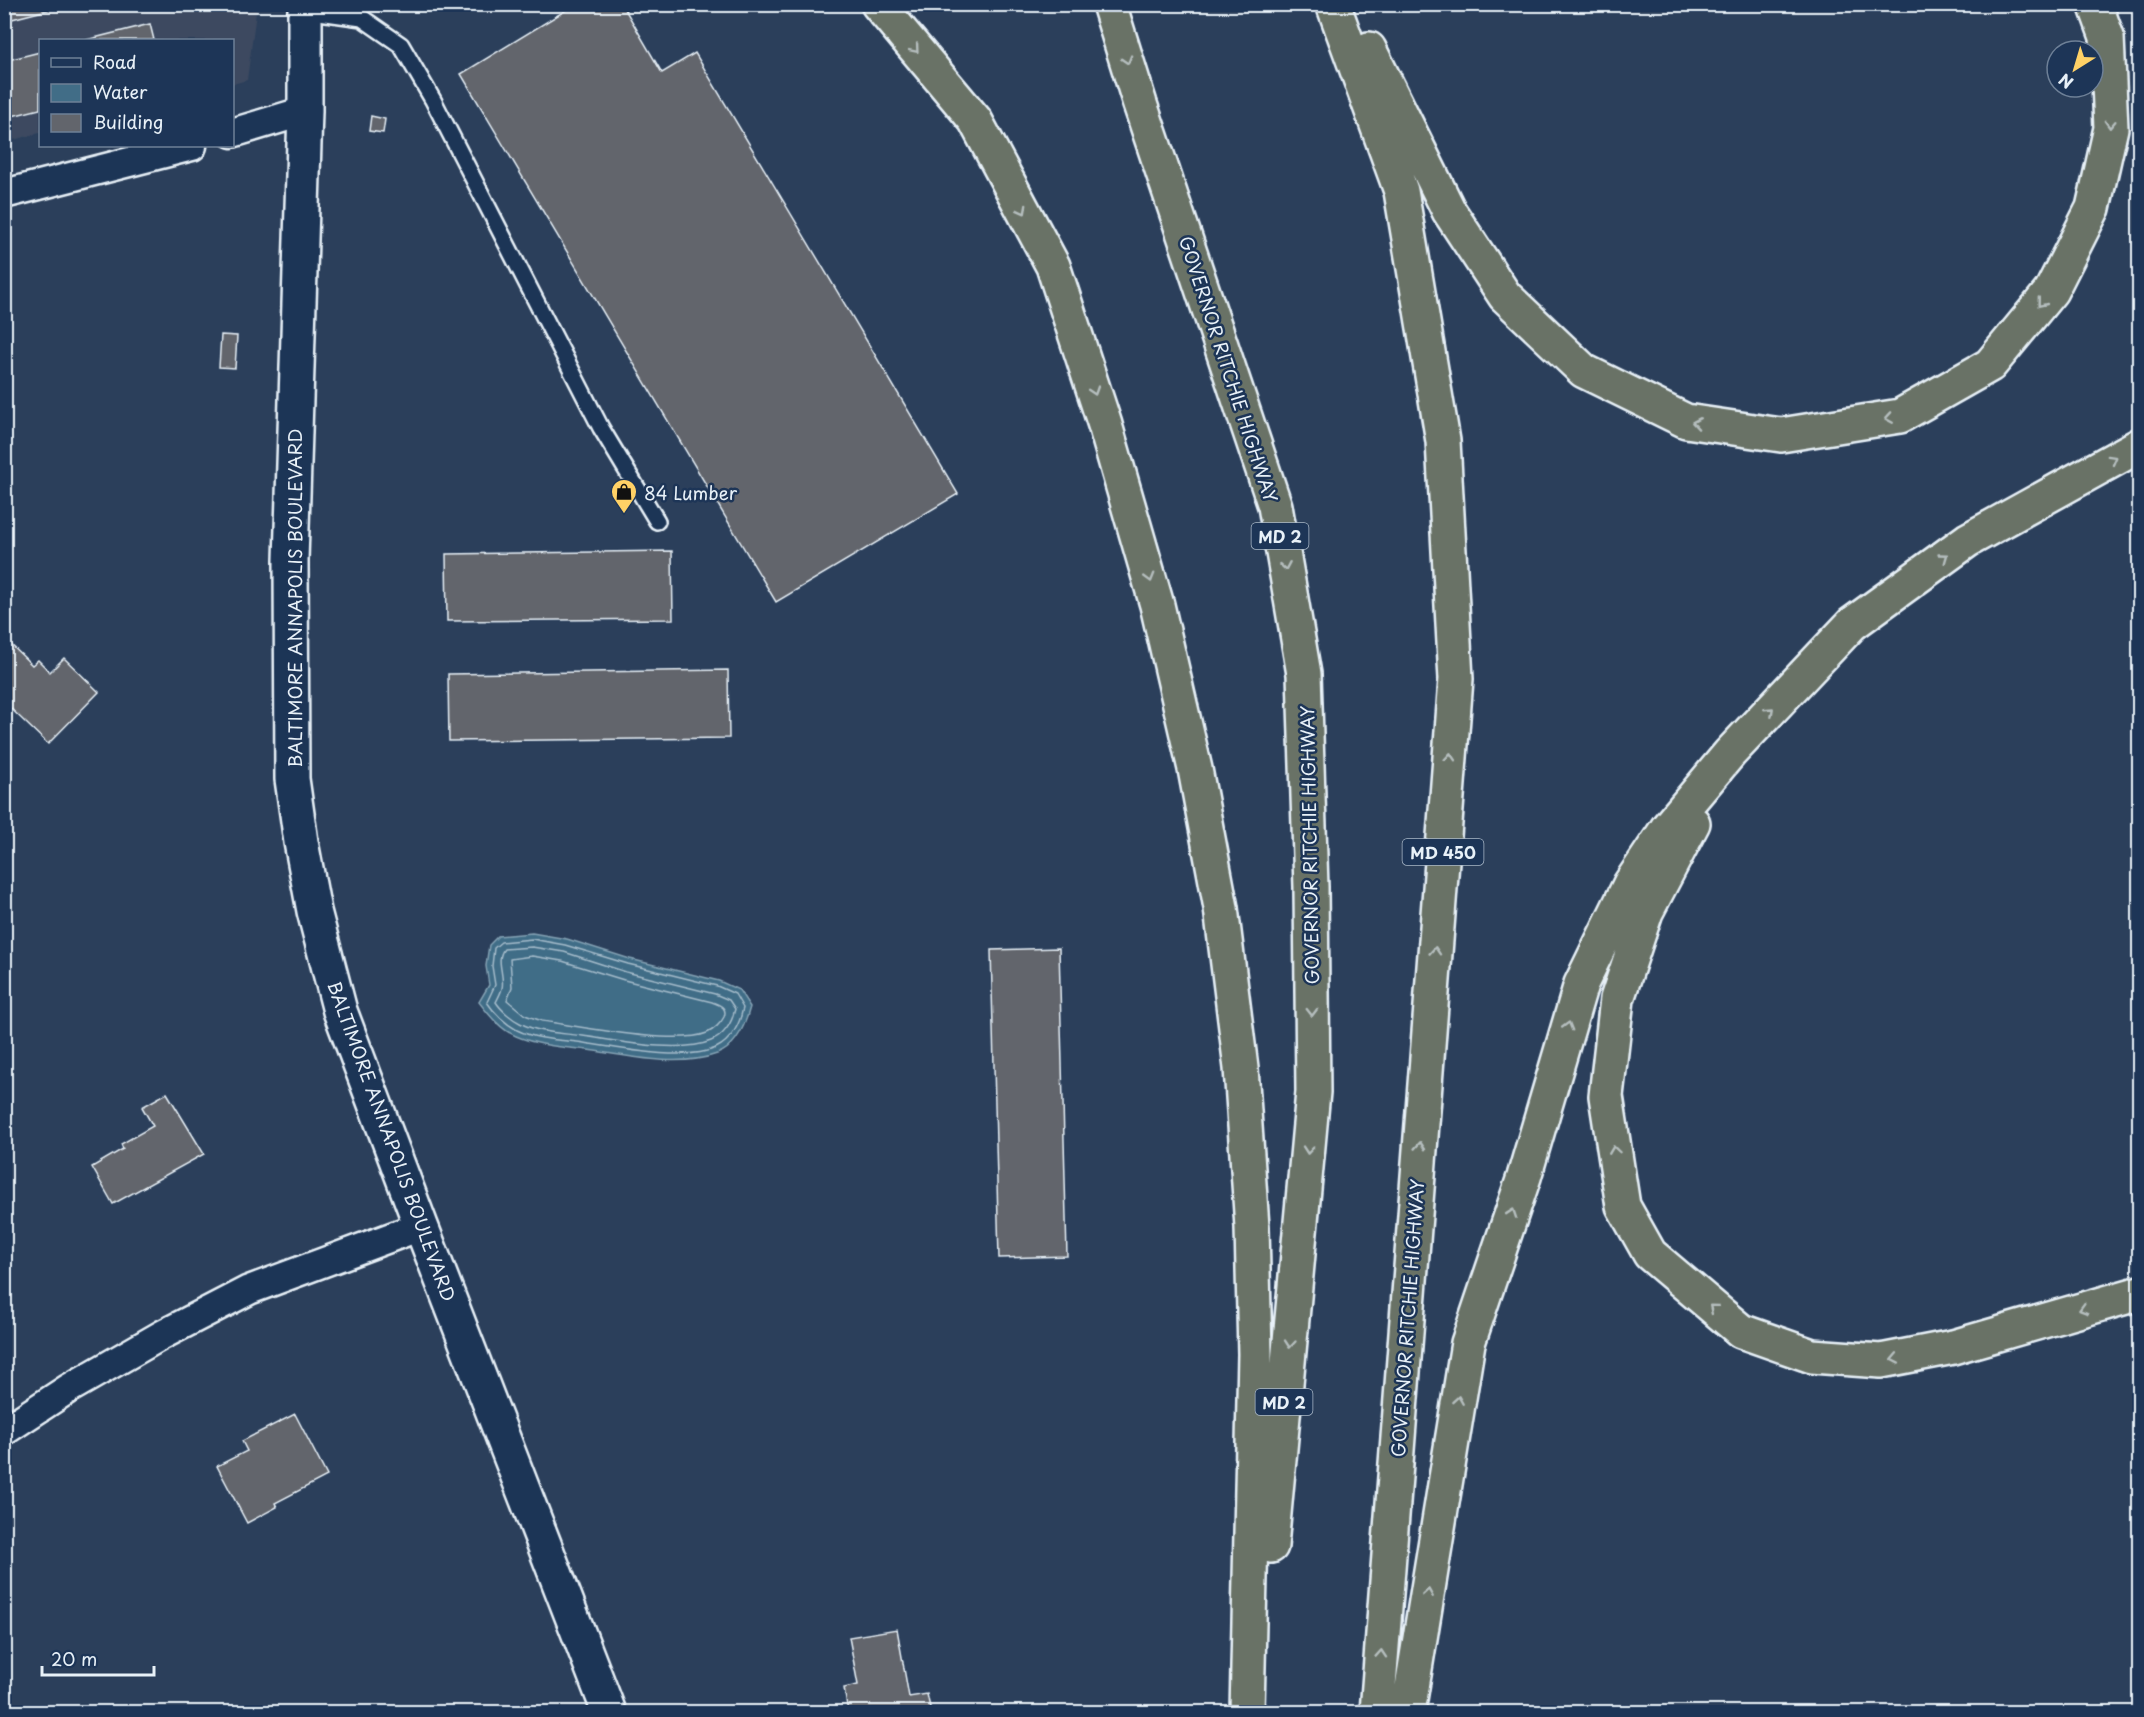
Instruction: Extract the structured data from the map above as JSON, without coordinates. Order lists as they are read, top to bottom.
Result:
{
  "streets": {
    "highway": ["GOVERNOR RITCHIE HIGHWAY", "MD 2", "MD 450"],
    "street": ["BALTIMORE ANNAPOLIS BOULEVARD"]
  },
  "places": {
    "shop": ["84 Lumber"]
  },
  "legend": ["Road", "Water", "Building"],
  "scale_bar": "20 m",
  "north": "bottom left"
}
